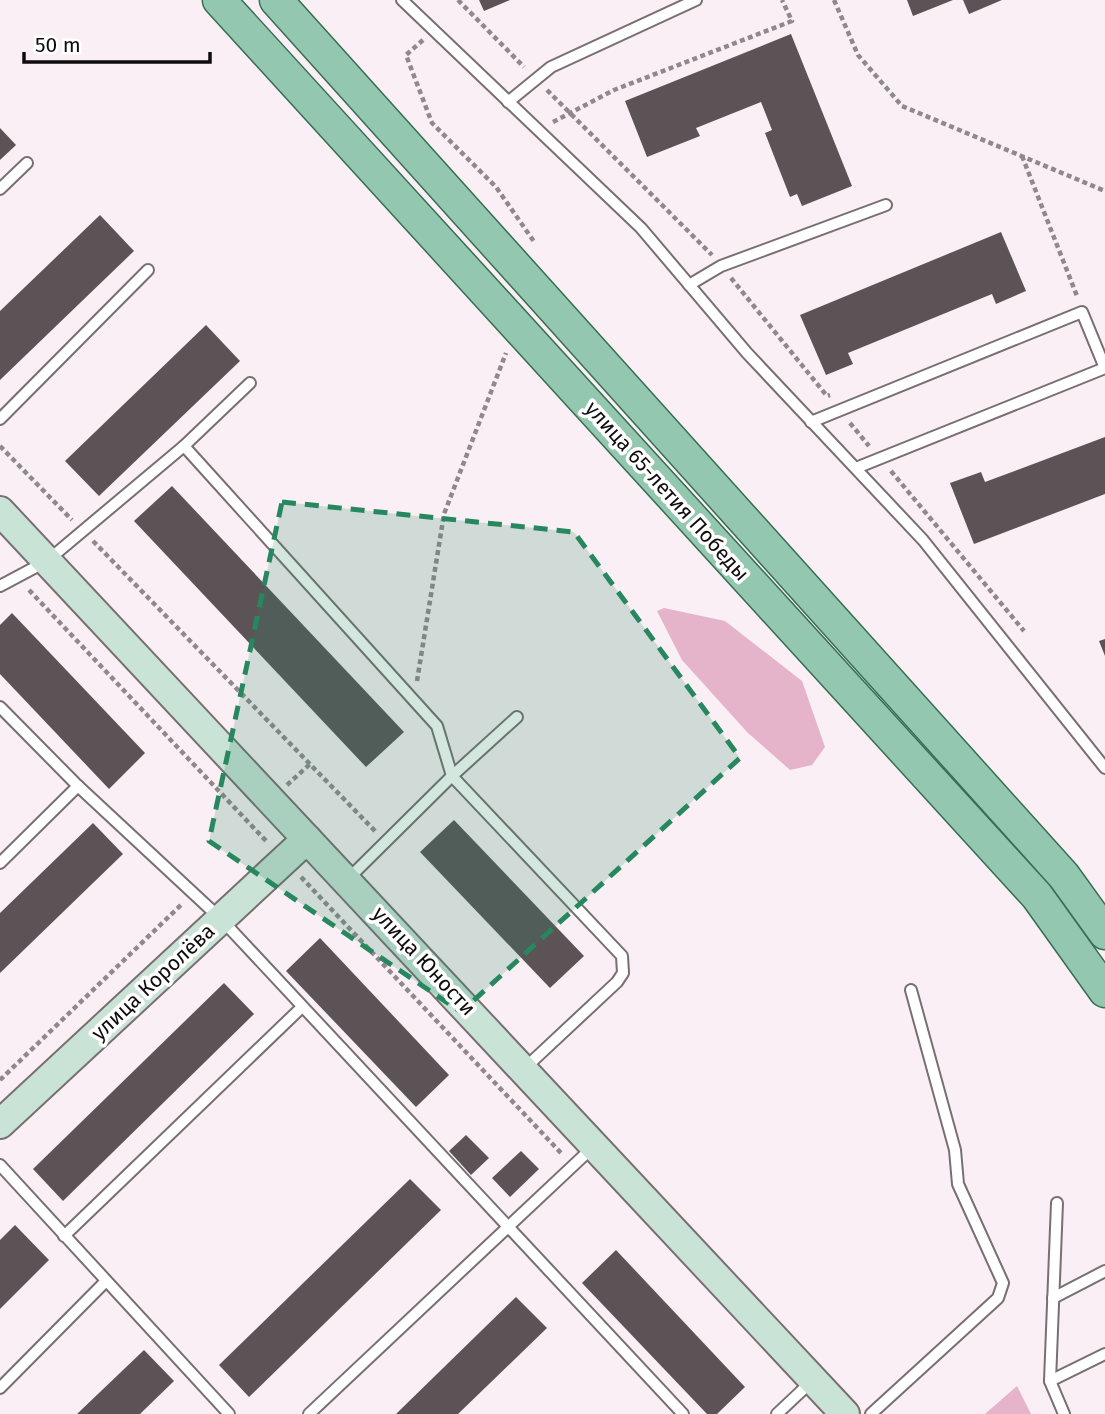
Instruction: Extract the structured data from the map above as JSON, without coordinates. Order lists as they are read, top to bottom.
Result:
{
  "streets": {
    "main road": ["улица 65-летия Победы"],
    "street": ["улица Юности", "улица Королёва"]
  },
  "crossings": [
    ["улица Юности", "улица Королёва"]
  ],
  "scale_bar": "50 m"
}
